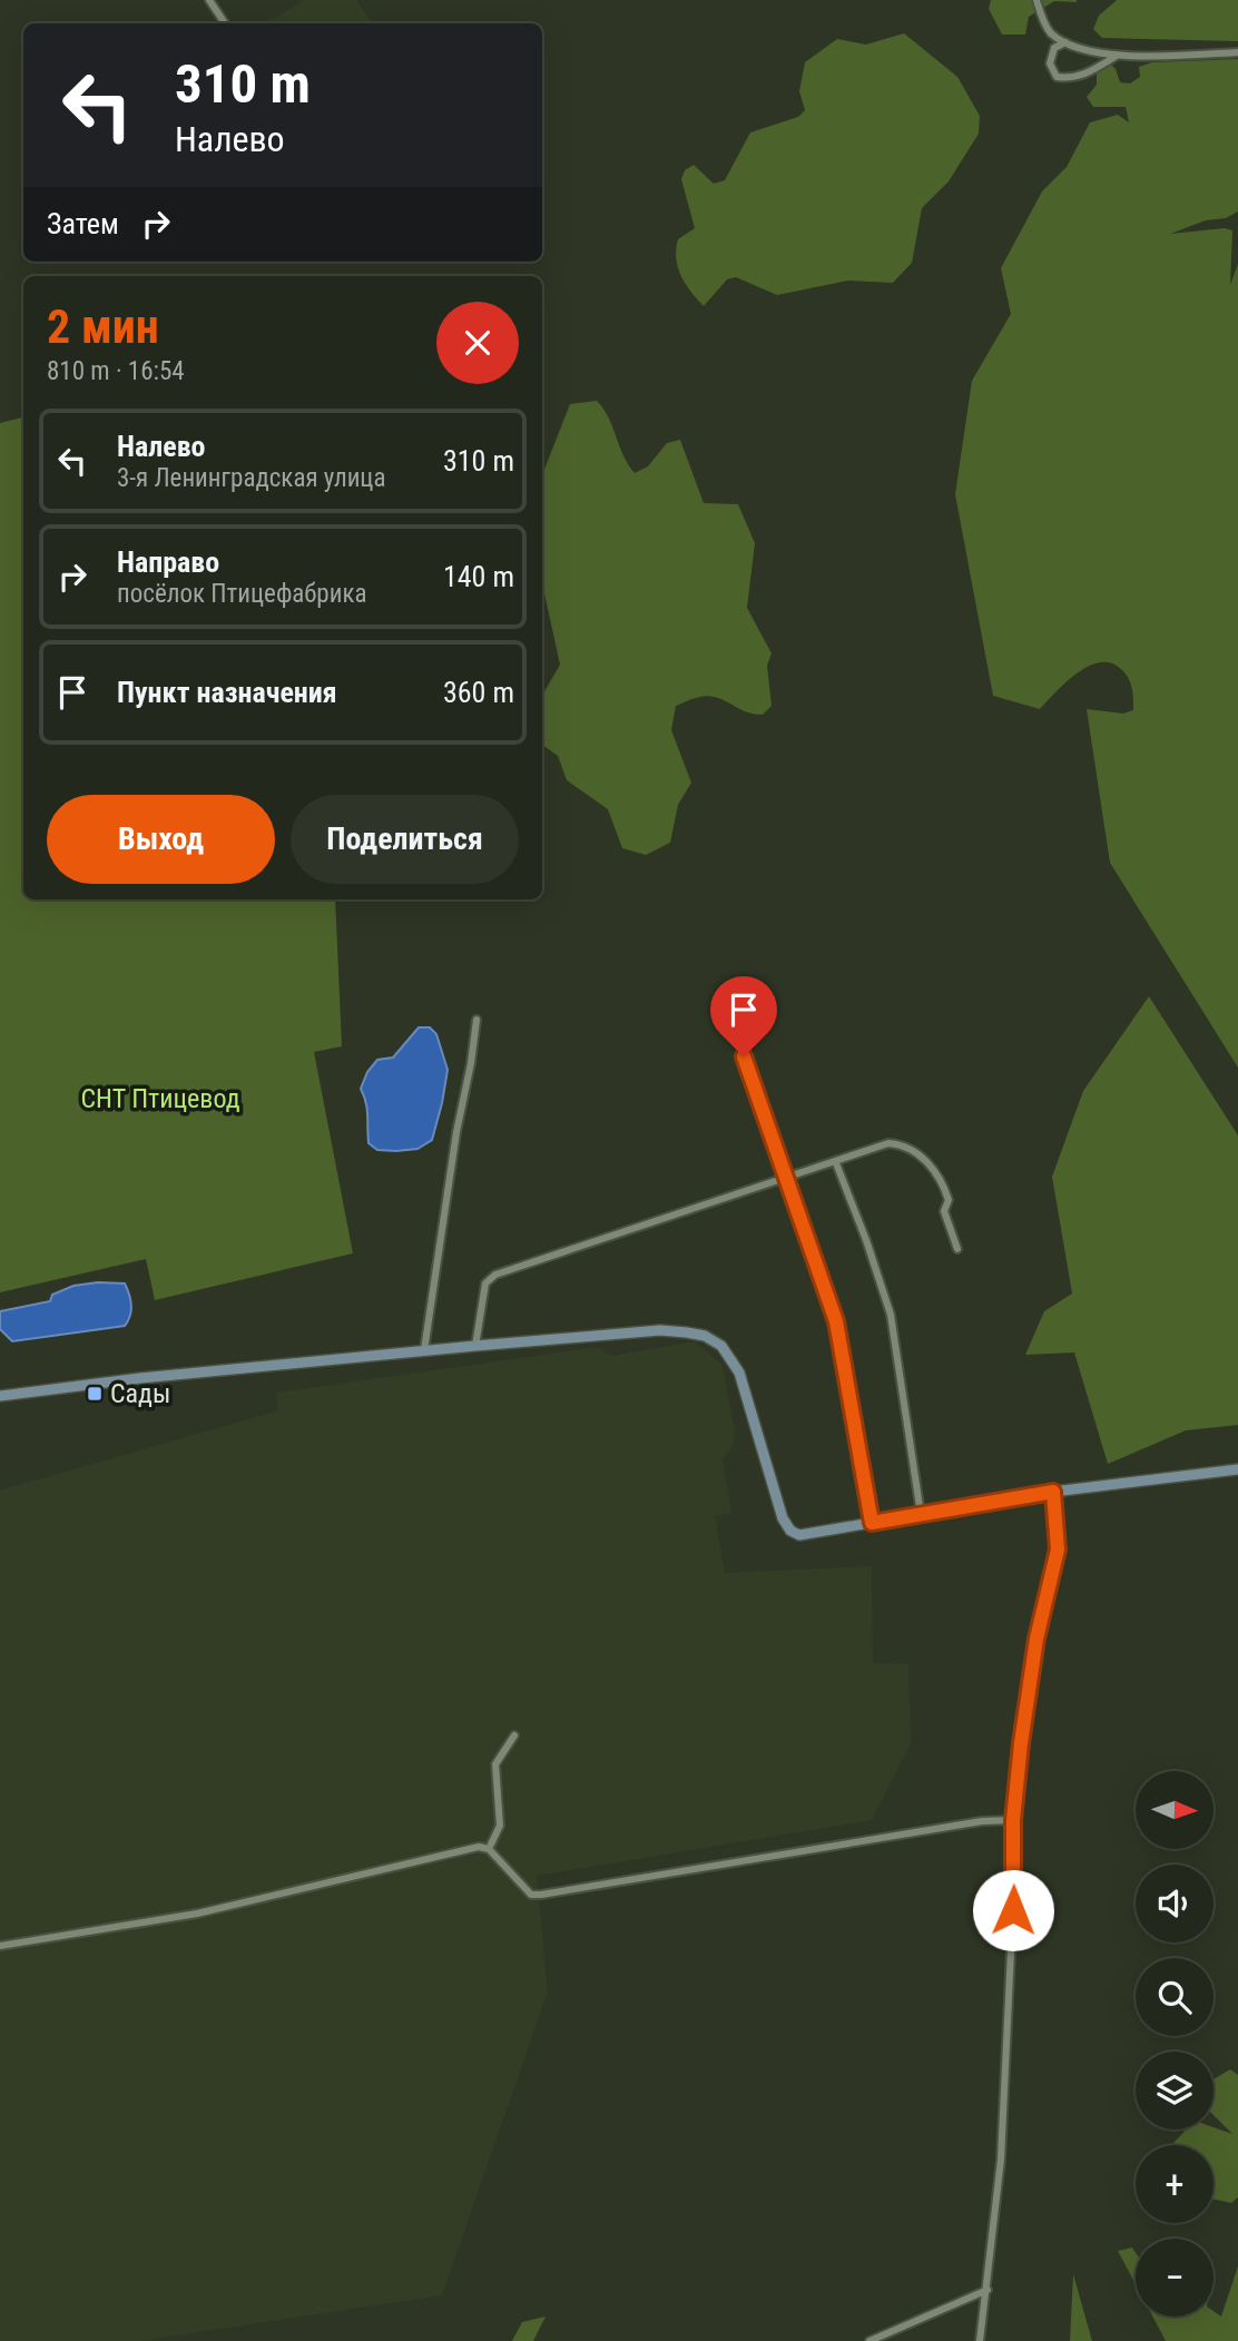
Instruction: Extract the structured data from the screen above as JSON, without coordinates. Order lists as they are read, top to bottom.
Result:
{
  "parks": ["СНТ Птицевод"],
  "places": {
    "transit": ["Сады"]
  },
  "north": "right",
  "page": {
    "turn": ["310 m", "Налево"],
    "then": "Затем",
    "heading": ["2 мин", "810 m · 16:54"],
    "list": [
      {
        "name": "Налево",
        "note": "3-я Ленинградская улица",
        "value": "310 m"
      },
      {
        "name": "Направо",
        "note": "посёлок Птицефабрика",
        "value": "140 m"
      },
      {
        "name": "Пункт назначения",
        "value": "360 m"
      }
    ],
    "buttons": ["Выход", "Поделиться"],
    "map_buttons": ["+", "−"]
  }
}
